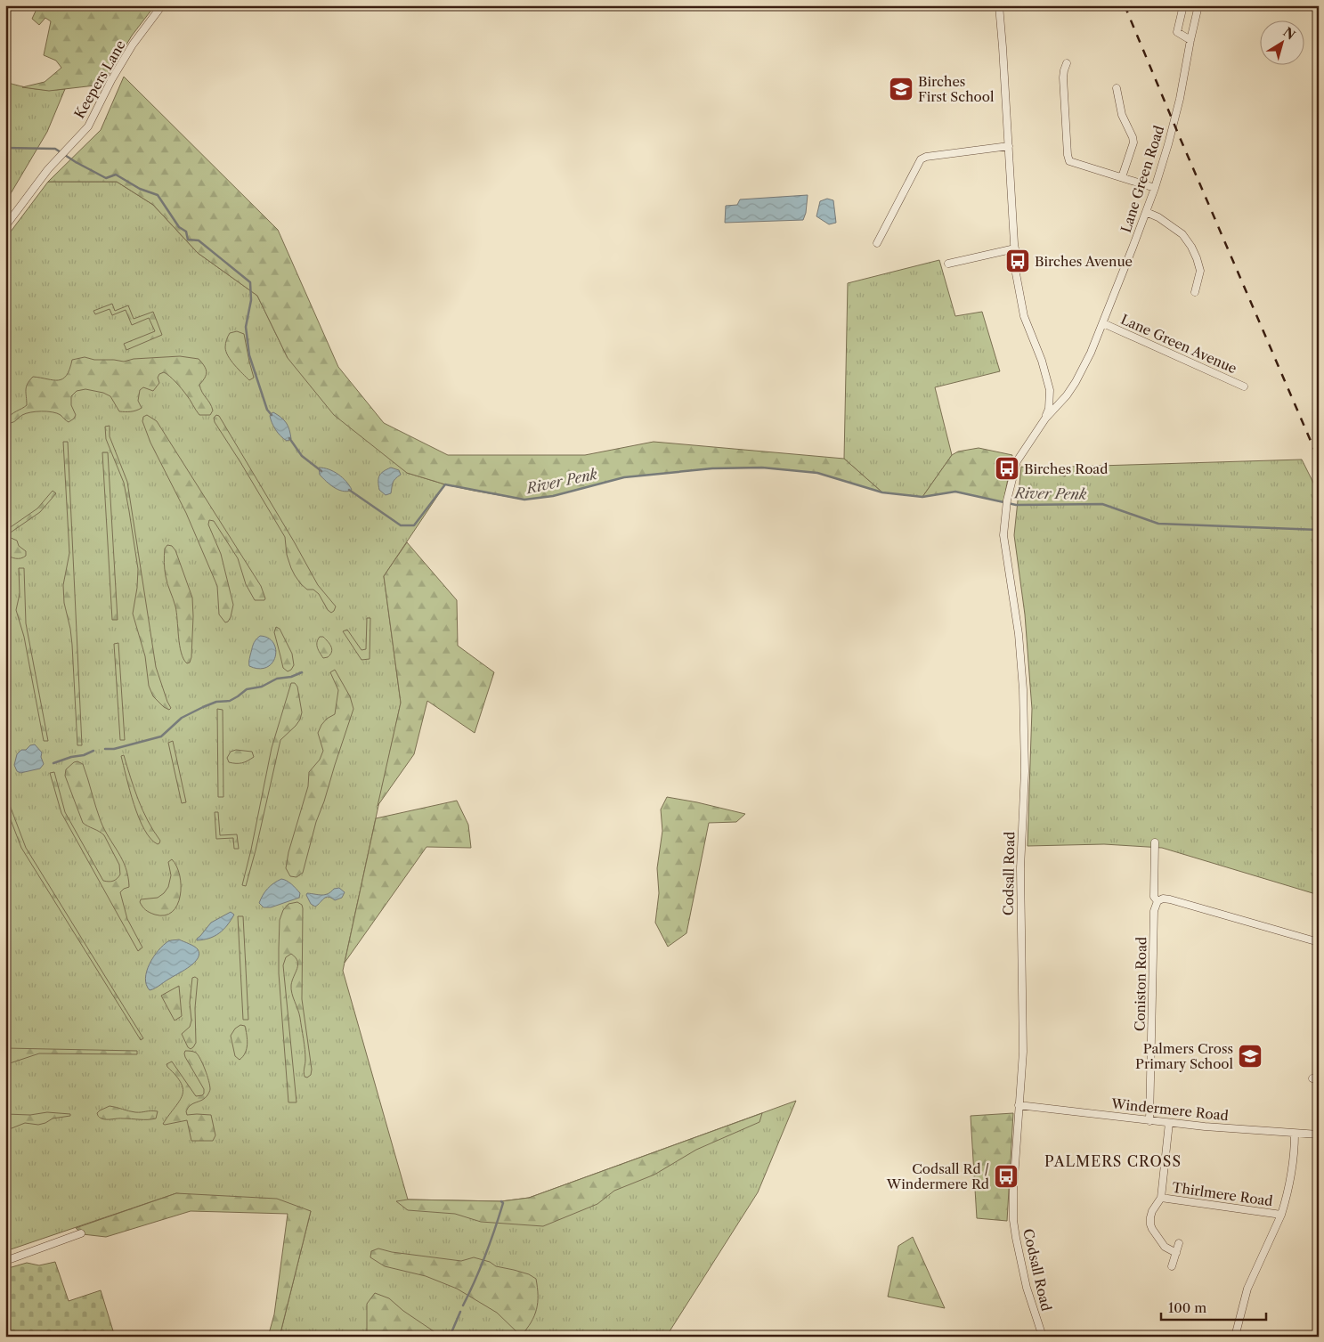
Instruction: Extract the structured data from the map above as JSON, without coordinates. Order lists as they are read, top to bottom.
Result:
{
  "streets": {
    "street": [
      "Keepers Lane",
      "Lane Green Road",
      "Lane Green Avenue",
      "Codsall Road",
      "Coniston Road",
      "Windermere Road",
      "Thirlmere Road"
    ]
  },
  "crossings": [
    ["Lane Green Road", "Lane Green Avenue"],
    ["Lane Green Road", "Codsall Road"],
    ["Codsall Road", "Windermere Road"],
    ["Coniston Road", "Windermere Road"]
  ],
  "districts": ["PALMERS CROSS"],
  "water": ["River Penk"],
  "places": {
    "school or university": ["Birches First School", "Palmers Cross Primary School"],
    "bus stop": ["Birches Avenue", "Birches Road", "Codsall Rd / Windermere Rd"]
  },
  "scale_bar": "100 m",
  "north": "top right"
}
